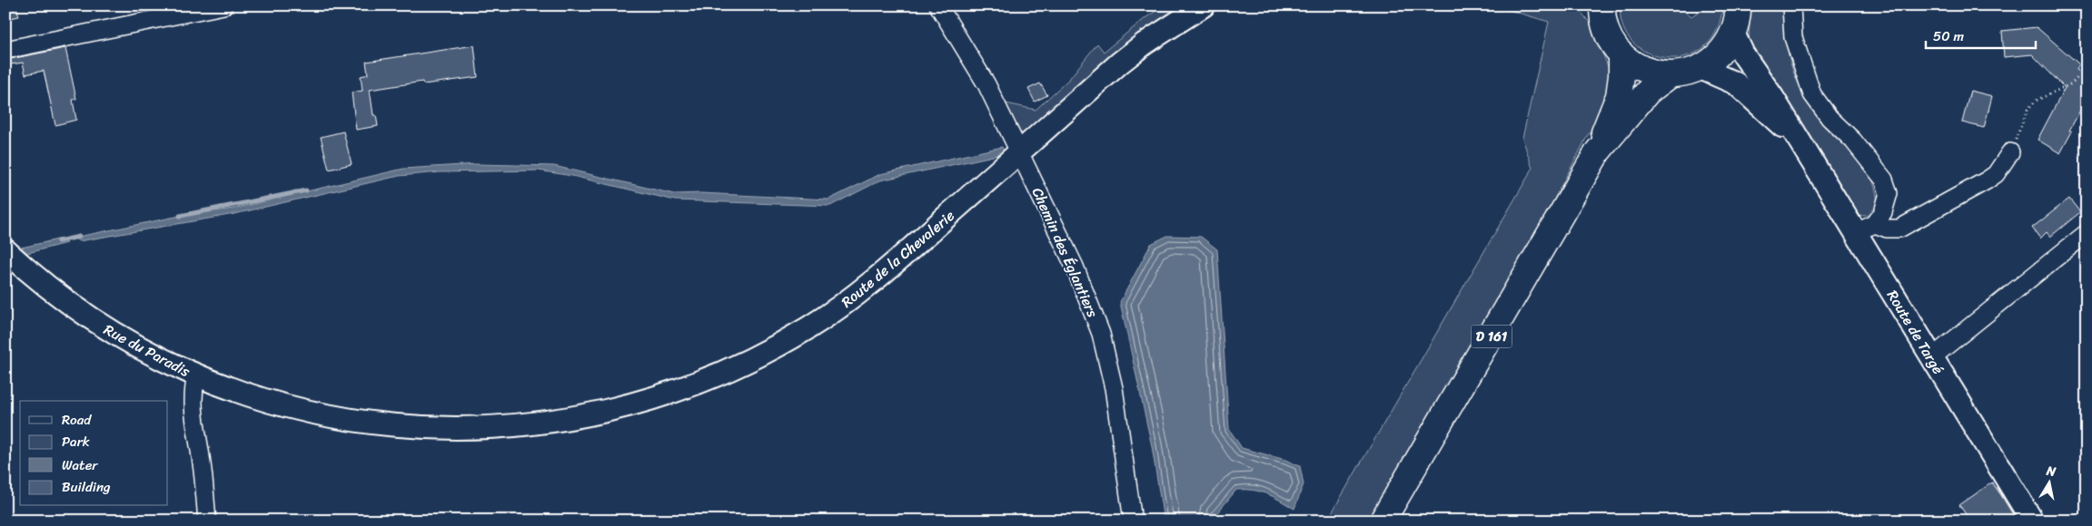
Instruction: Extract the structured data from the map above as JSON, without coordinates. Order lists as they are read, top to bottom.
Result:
{
  "streets": {
    "main road": ["D 161"],
    "street": [
      "Chemin des Églantiers",
      "Route de la Chevalerie",
      "Route de Targé",
      "Rue du Paradis"
    ]
  },
  "crossings": [
    ["Chemin des Églantiers", "Route de la Chevalerie"],
    ["Route de la Chevalerie", "Rue du Paradis"]
  ],
  "legend": [
    "Road",
    "Park",
    "Water",
    "Building"
  ],
  "scale_bar": "50 m",
  "north": "top"
}
